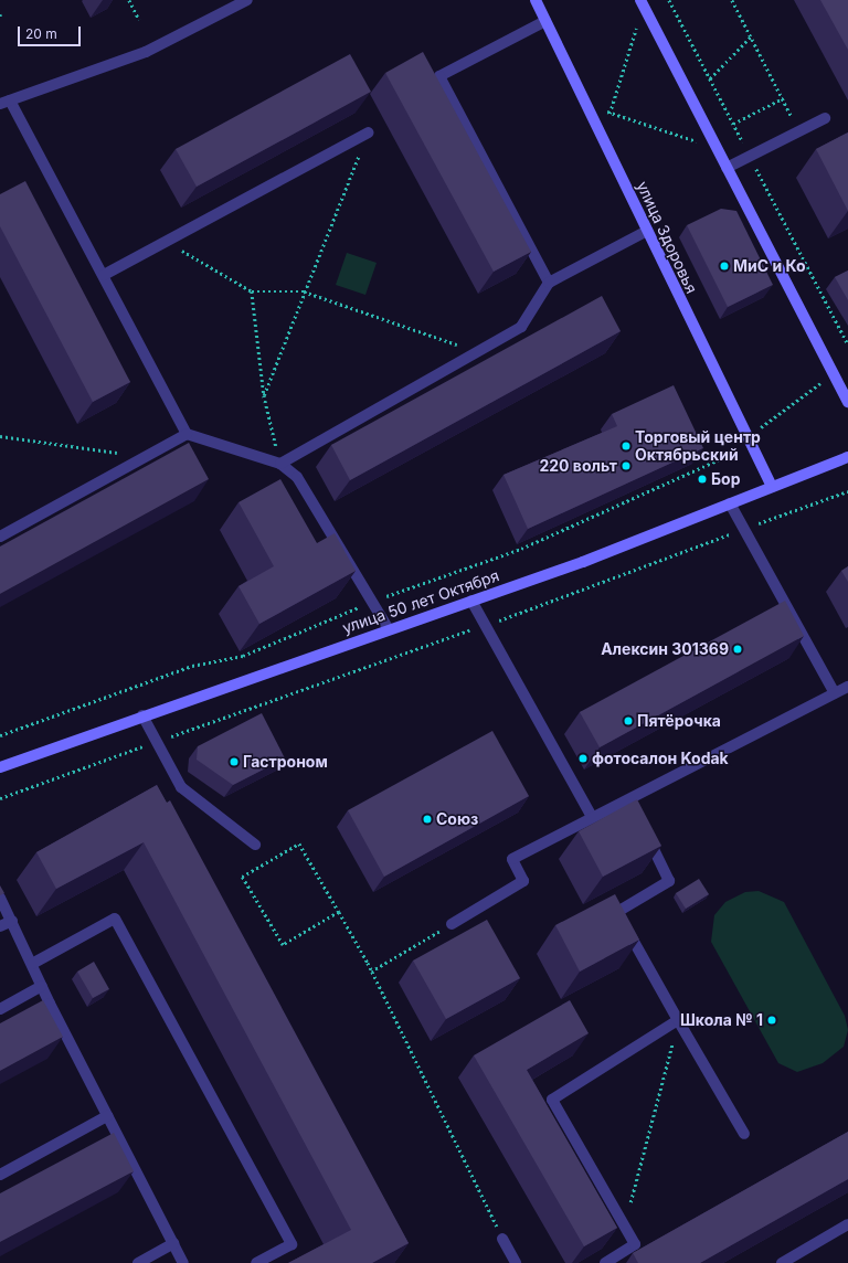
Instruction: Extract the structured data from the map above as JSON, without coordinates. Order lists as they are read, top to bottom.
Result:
{
  "streets": {
    "street": ["улица Здоровья", "улица 50 лет Октября"]
  },
  "crossings": [
    ["улица Здоровья", "улица 50 лет Октября"]
  ],
  "places": [
    "МиС и Ко",
    "Торговый центр Октябрьский",
    "220 вольт",
    "Бор",
    "Алексин 301369",
    "Пятёрочка",
    "фотосалон Kodak",
    "Гастроном",
    "Союз",
    "Школа № 1"
  ],
  "scale_bar": "20 m"
}
